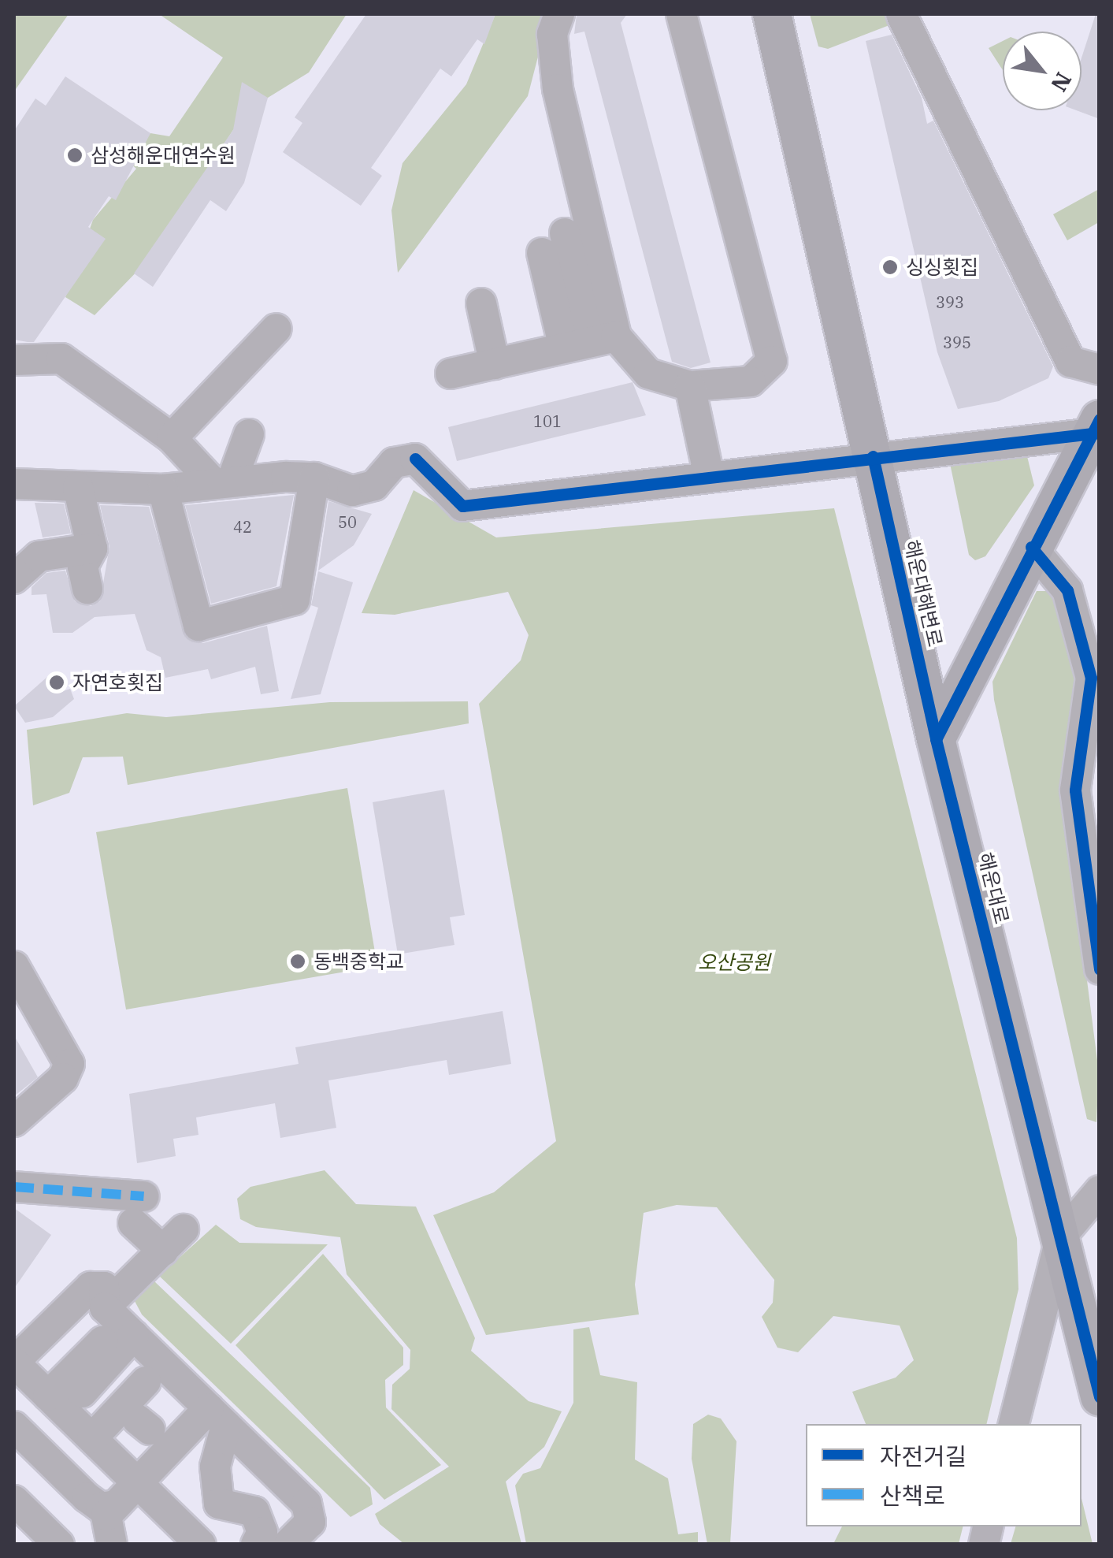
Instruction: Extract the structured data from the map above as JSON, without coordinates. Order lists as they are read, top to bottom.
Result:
{
  "streets": {
    "main road": ["해운대해변로", "해운대로"]
  },
  "crossings": [
    ["해운대해변로", "해운대로"]
  ],
  "parks": ["오산공원"],
  "places": [
    "삼성해운대연수원",
    "싱싱횟집",
    "자연호횟집",
    "동백중학교"
  ],
  "house_numbers": [
    "393",
    "395",
    "101",
    "50",
    "42"
  ],
  "legend": ["자전거길", "산책로"],
  "north": "bottom right"
}
